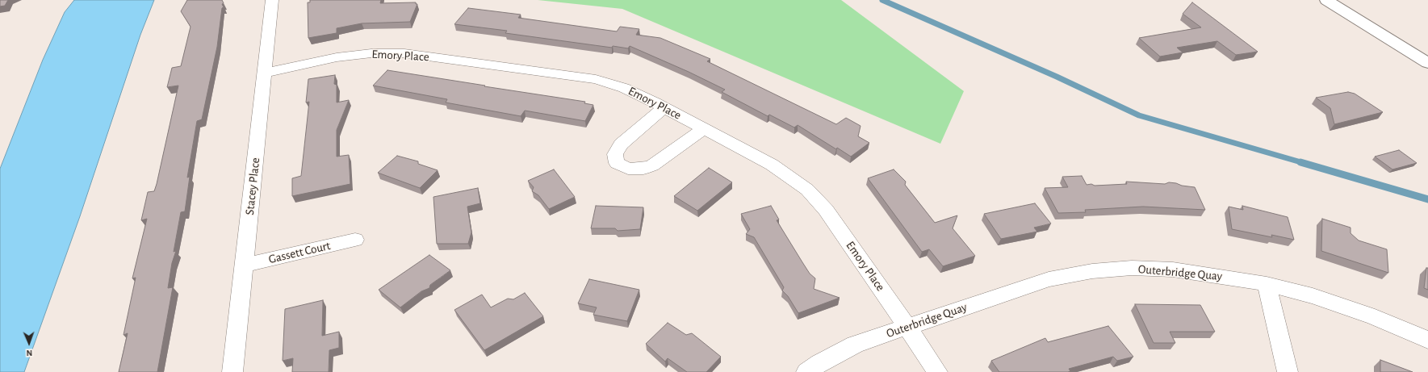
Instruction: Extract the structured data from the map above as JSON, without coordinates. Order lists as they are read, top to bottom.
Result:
{
  "streets": {
    "street": [
      "Emory Place",
      "Stacey Place",
      "Gassett Court",
      "Outerbridge Quay"
    ]
  },
  "crossings": [
    ["Emory Place", "Stacey Place"],
    ["Emory Place", "Outerbridge Quay"],
    ["Stacey Place", "Gassett Court"]
  ],
  "north": "bottom"
}
